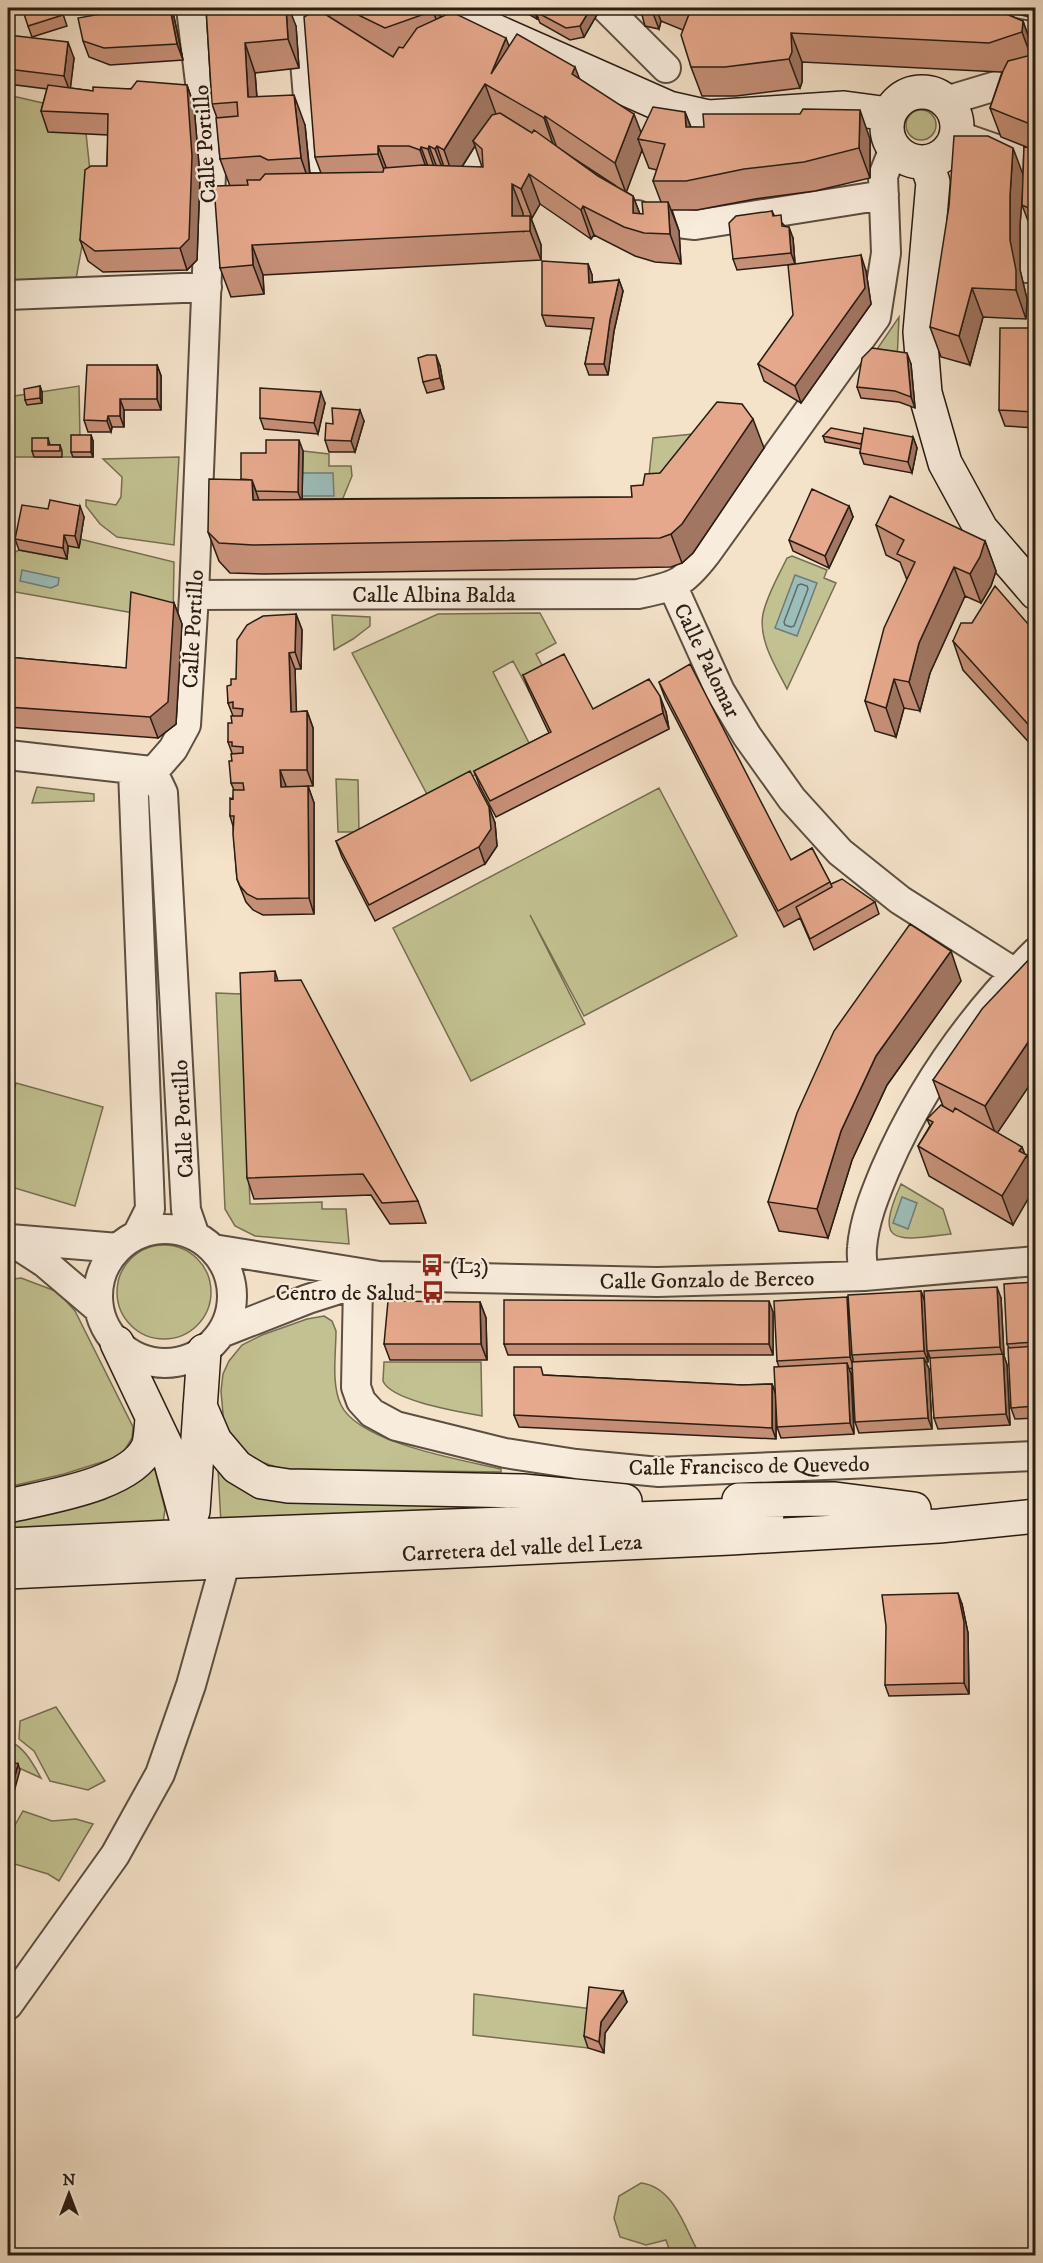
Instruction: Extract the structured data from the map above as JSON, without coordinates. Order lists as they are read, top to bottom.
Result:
{
  "streets": {
    "main road": ["Carretera del valle del Leza"],
    "street": [
      "Calle Portillo",
      "Calle Albina Balda",
      "Calle Palomar",
      "Calle Gonzalo de Berceo",
      "Calle Francisco de Quevedo"
    ]
  },
  "crossings": [
    ["Calle Portillo", "Calle Albina Balda"],
    ["Calle Portillo", "Calle Gonzalo de Berceo"],
    ["Calle Albina Balda", "Calle Palomar"],
    ["Calle Gonzalo de Berceo", "Calle Francisco de Quevedo"]
  ],
  "places": {
    "bus stop": ["(L3)", "Centro de Salud"]
  },
  "north": "top"
}
